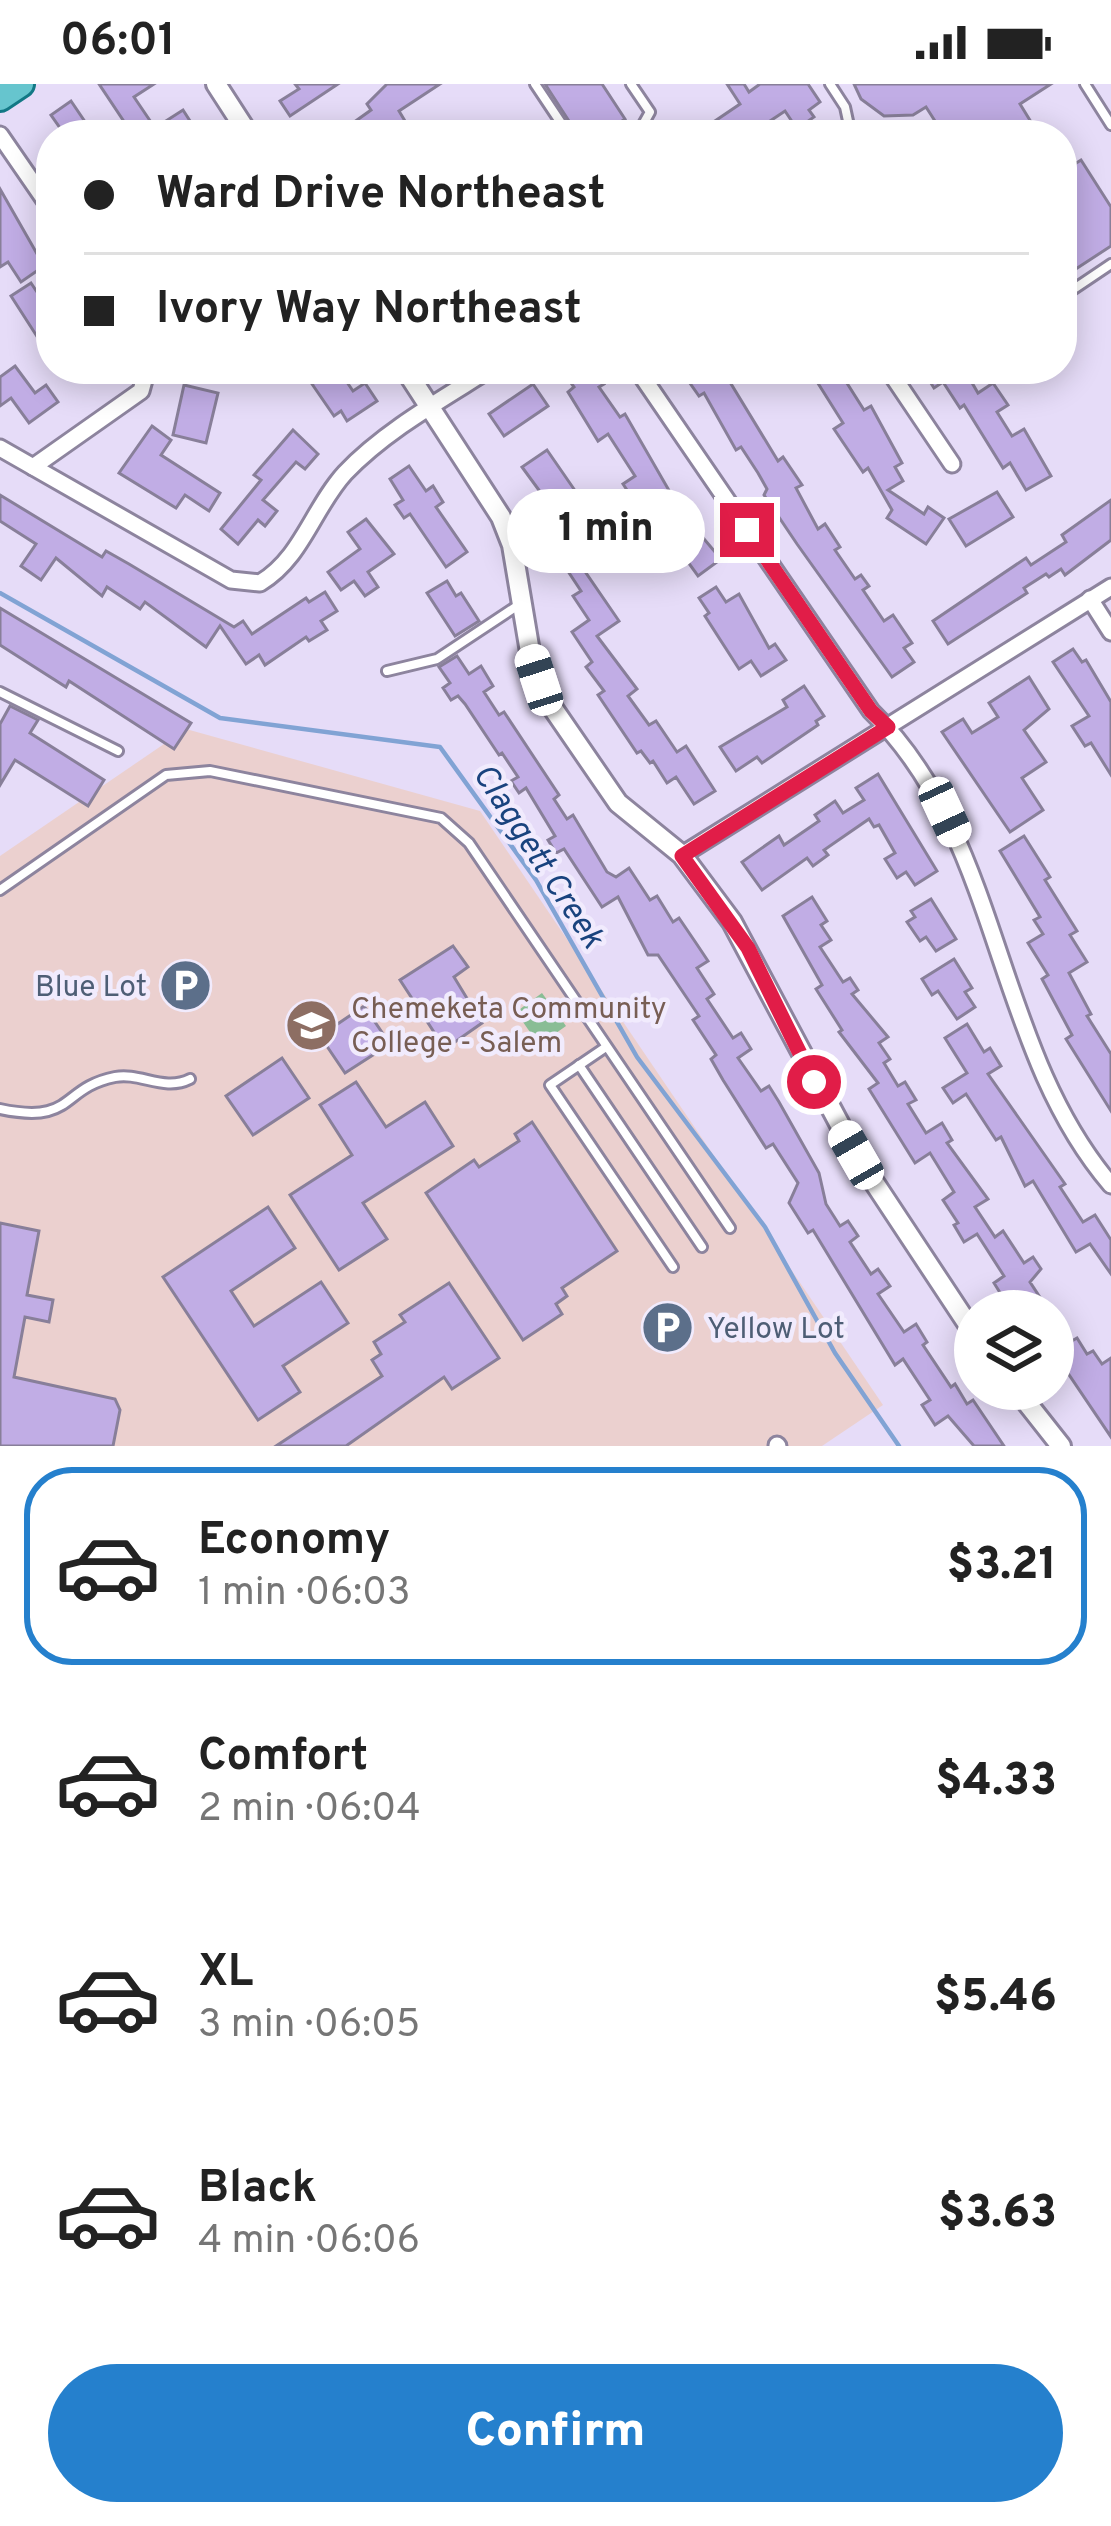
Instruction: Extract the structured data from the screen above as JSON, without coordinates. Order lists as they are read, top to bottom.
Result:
{
  "water": ["Claggett Creek"],
  "places": {
    "parking": ["Blue Lot", "Yellow Lot"],
    "school or university": ["Chemeketa Community College - Salem"]
  },
  "page": {
    "status": "06:01",
    "banner": ["Ward Drive Northeast", "Ivory Way Northeast"],
    "bubble": "1 min",
    "list": [
      {
        "name": "Economy",
        "note": "1 min · 06:03",
        "value": "$3.21"
      },
      {
        "name": "Comfort",
        "note": "2 min · 06:04",
        "value": "$4.33"
      },
      {
        "name": "XL",
        "note": "3 min · 06:05",
        "value": "$5.46"
      },
      {
        "name": "Black",
        "note": "4 min · 06:06",
        "value": "$3.63"
      }
    ],
    "buttons": "Confirm"
  }
}
